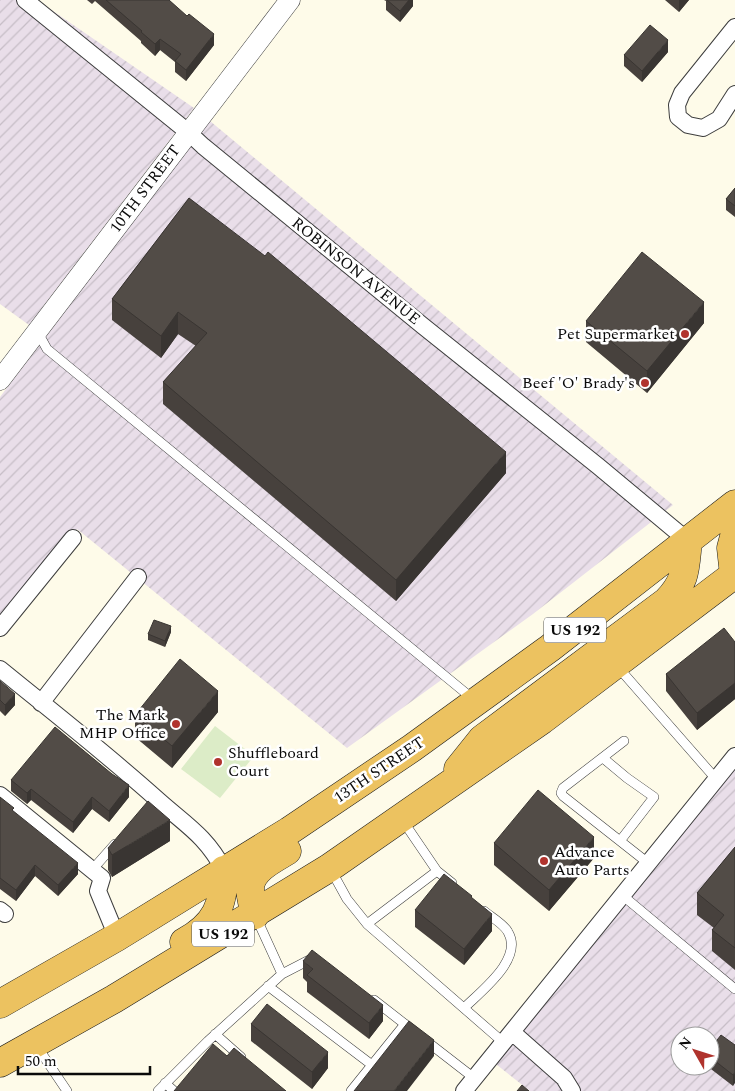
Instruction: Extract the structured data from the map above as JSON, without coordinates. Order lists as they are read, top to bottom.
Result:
{
  "streets": {
    "highway": ["US 192", "13TH STREET"],
    "street": ["10TH STREET", "ROBINSON AVENUE"]
  },
  "crossings": [
    ["10TH STREET", "ROBINSON AVENUE"],
    ["ROBINSON AVENUE", "13TH STREET"]
  ],
  "places": [
    "Pet Supermarket",
    "Beef 'O' Brady's",
    "The Mark MHP Office",
    "Shuffleboard Court",
    "Advance Auto Parts"
  ],
  "scale_bar": "50 m",
  "north": "top left"
}
